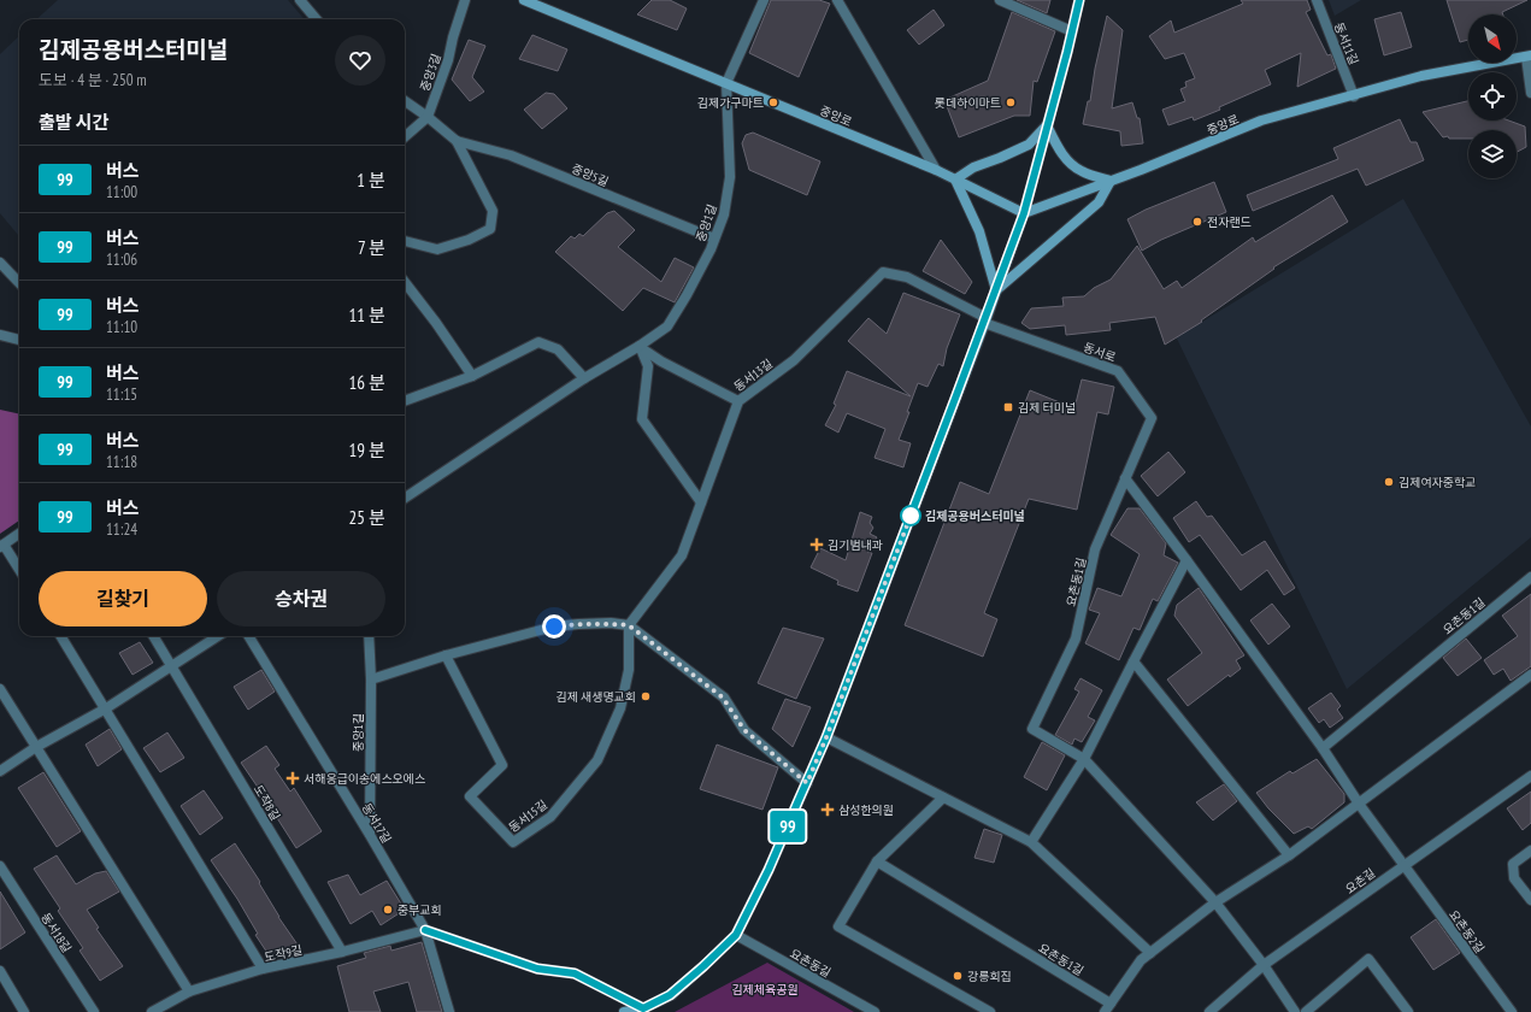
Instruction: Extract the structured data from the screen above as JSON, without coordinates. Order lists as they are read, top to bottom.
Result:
{
  "streets": {
    "street": [
      "동서11길",
      "중앙3길",
      "중앙로",
      "중앙5길",
      "중앙1길",
      "동서로",
      "동서13길",
      "요촌동1길",
      "도작8길",
      "동서15길",
      "동서17길",
      "요촌길",
      "요촌동2길",
      "동서18길",
      "도작9길",
      "요촌동길"
    ]
  },
  "crossings": [
    ["동서11길", "중앙로"],
    ["중앙3길", "중앙5길"],
    ["중앙로", "중앙1길"],
    ["중앙5길", "중앙1길"],
    ["중앙1길", "동서17길"],
    ["동서로", "동서13길"],
    ["동서로", "요촌동1길"],
    ["동서13길", "동서15길"],
    ["요촌동1길", "요촌길"],
    ["도작8길", "도작9길"],
    ["동서17길", "도작9길"],
    ["요촌길", "요촌동2길"]
  ],
  "parks": ["김제체육공원"],
  "places": {
    "other": [
      "김제가구마트",
      "롯데하이마트",
      "전자랜드",
      "김제여자중학교",
      "김제공용버스터미널",
      "김제 새생명교회",
      "중부교회",
      "강릉회집"
    ],
    "transit": ["김제 터미널"],
    "health": ["김기범내과", "서해응급이송에스오에스", "삼성한의원"]
  },
  "lines": ["bus line 99"],
  "north": "bottom right",
  "page": {
    "on_map": "99",
    "heading": [
      ["김제공용버스터미널", "도보 · 4 분 · 250 m"],
      "출발 시간"
    ],
    "list": [
      {
        "mark": "99",
        "name": "버스",
        "note": "11:00",
        "value": "1 분"
      },
      {
        "mark": "99",
        "name": "버스",
        "note": "11:06",
        "value": "7 분"
      },
      {
        "mark": "99",
        "name": "버스",
        "note": "11:10",
        "value": "11 분"
      },
      {
        "mark": "99",
        "name": "버스",
        "note": "11:15",
        "value": "16 분"
      },
      {
        "mark": "99",
        "name": "버스",
        "note": "11:18",
        "value": "19 분"
      },
      {
        "mark": "99",
        "name": "버스",
        "note": "11:24",
        "value": "25 분"
      }
    ],
    "buttons": ["길찾기", "승차권"]
  }
}
